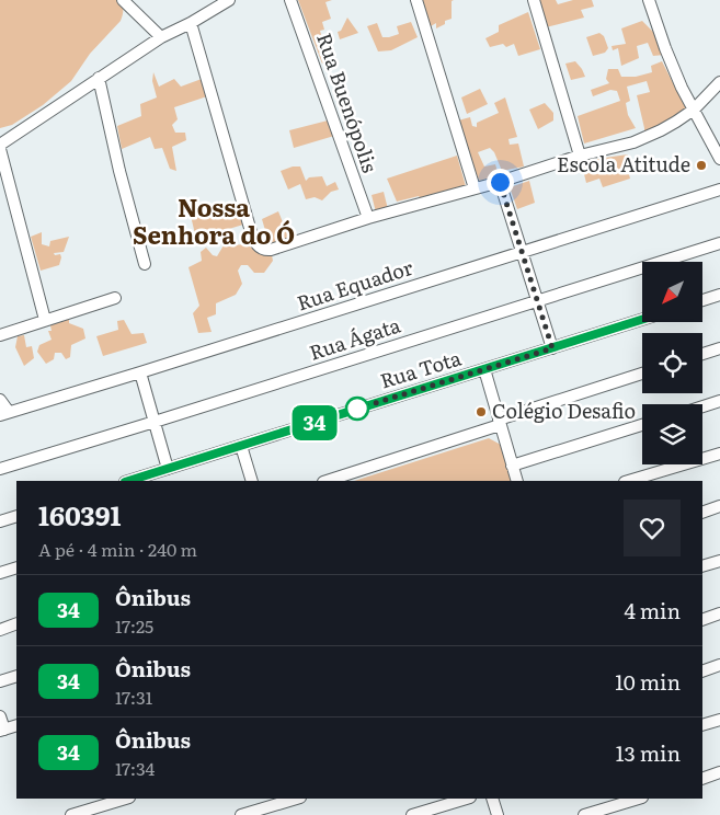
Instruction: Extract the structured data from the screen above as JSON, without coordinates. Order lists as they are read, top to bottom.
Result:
{
  "streets": {
    "street": [
      "Rua Buenópolis",
      "Rua Equador",
      "Rua Ágata",
      "Rua Tota"
    ]
  },
  "districts": ["Nossa Senhora do Ó"],
  "places": ["Escola Atitude", "Colégio Desafio"],
  "lines": ["bus line 34"],
  "north": "bottom left",
  "page": {
    "on_map": "34",
    "heading": ["160391", "A pé · 4 min · 240 m"],
    "list": [
      {
        "mark": "34",
        "name": "Ônibus",
        "note": "17:25",
        "value": "4 min"
      },
      {
        "mark": "34",
        "name": "Ônibus",
        "note": "17:31",
        "value": "10 min"
      },
      {
        "mark": "34",
        "name": "Ônibus",
        "note": "17:34",
        "value": "13 min"
      }
    ]
  }
}
